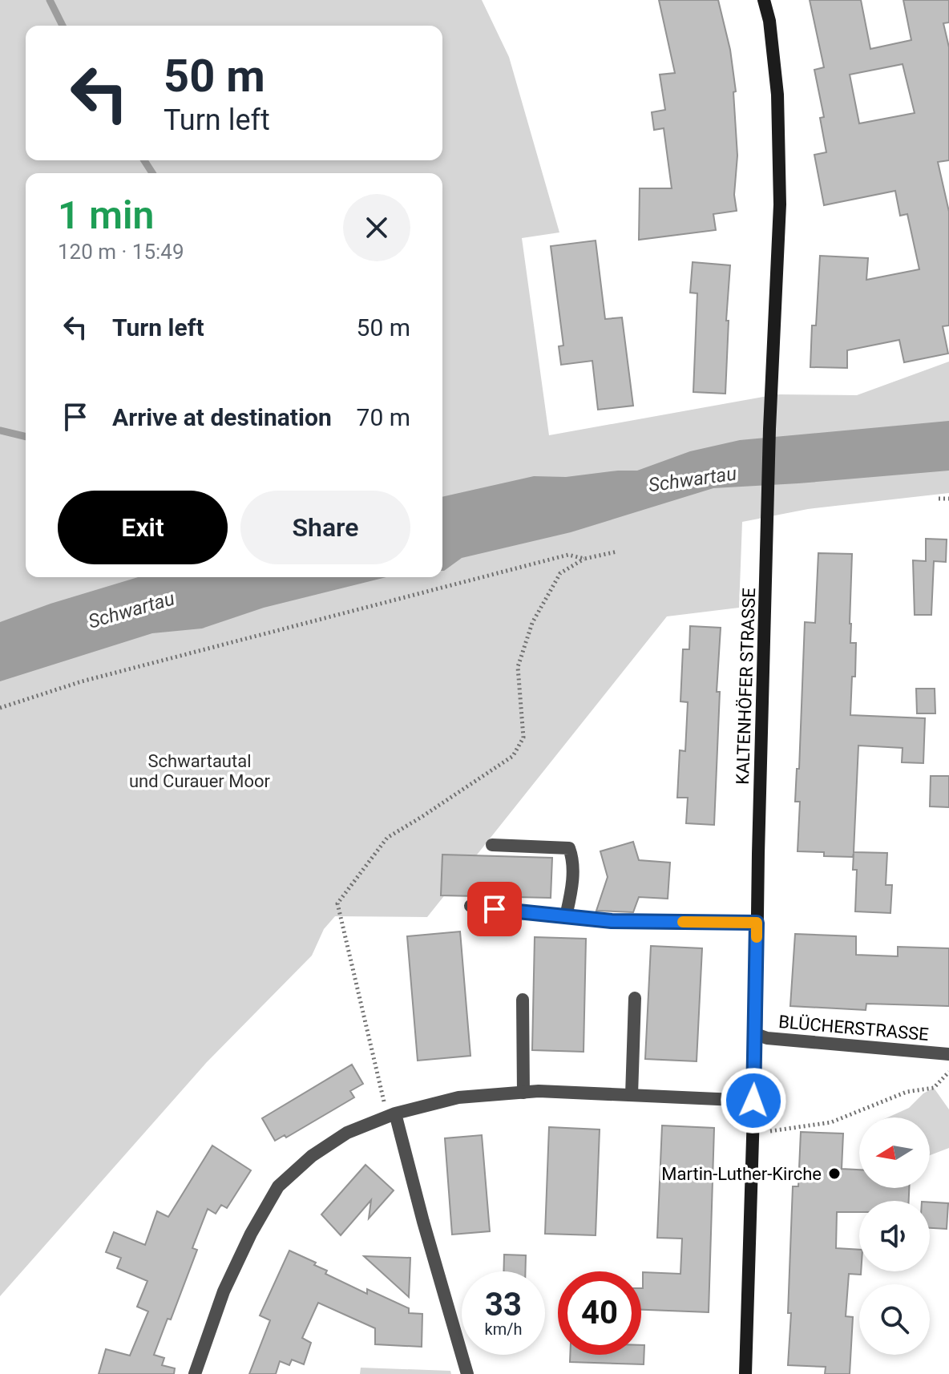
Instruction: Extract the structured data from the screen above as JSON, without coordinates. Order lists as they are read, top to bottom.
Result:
{
  "streets": {
    "street": ["KALTENHÖFER STRASSE", "BLÜCHERSTRASSE"]
  },
  "crossings": [
    ["KALTENHÖFER STRASSE", "BLÜCHERSTRASSE"]
  ],
  "water": ["Schwartau"],
  "parks": ["Schwartautal und Curauer Moor"],
  "places": ["Martin-Luther-Kirche"],
  "north": "left",
  "page": {
    "turn": ["50 m", "Turn left"],
    "heading": ["1 min", "120 m · 15:49"],
    "list": [
      {
        "name": "Turn left",
        "value": "50 m"
      },
      {
        "name": "Arrive at destination",
        "value": "70 m"
      }
    ],
    "buttons": ["Exit", "Share"],
    "speed": "33 km/h",
    "limit": "40"
  }
}
